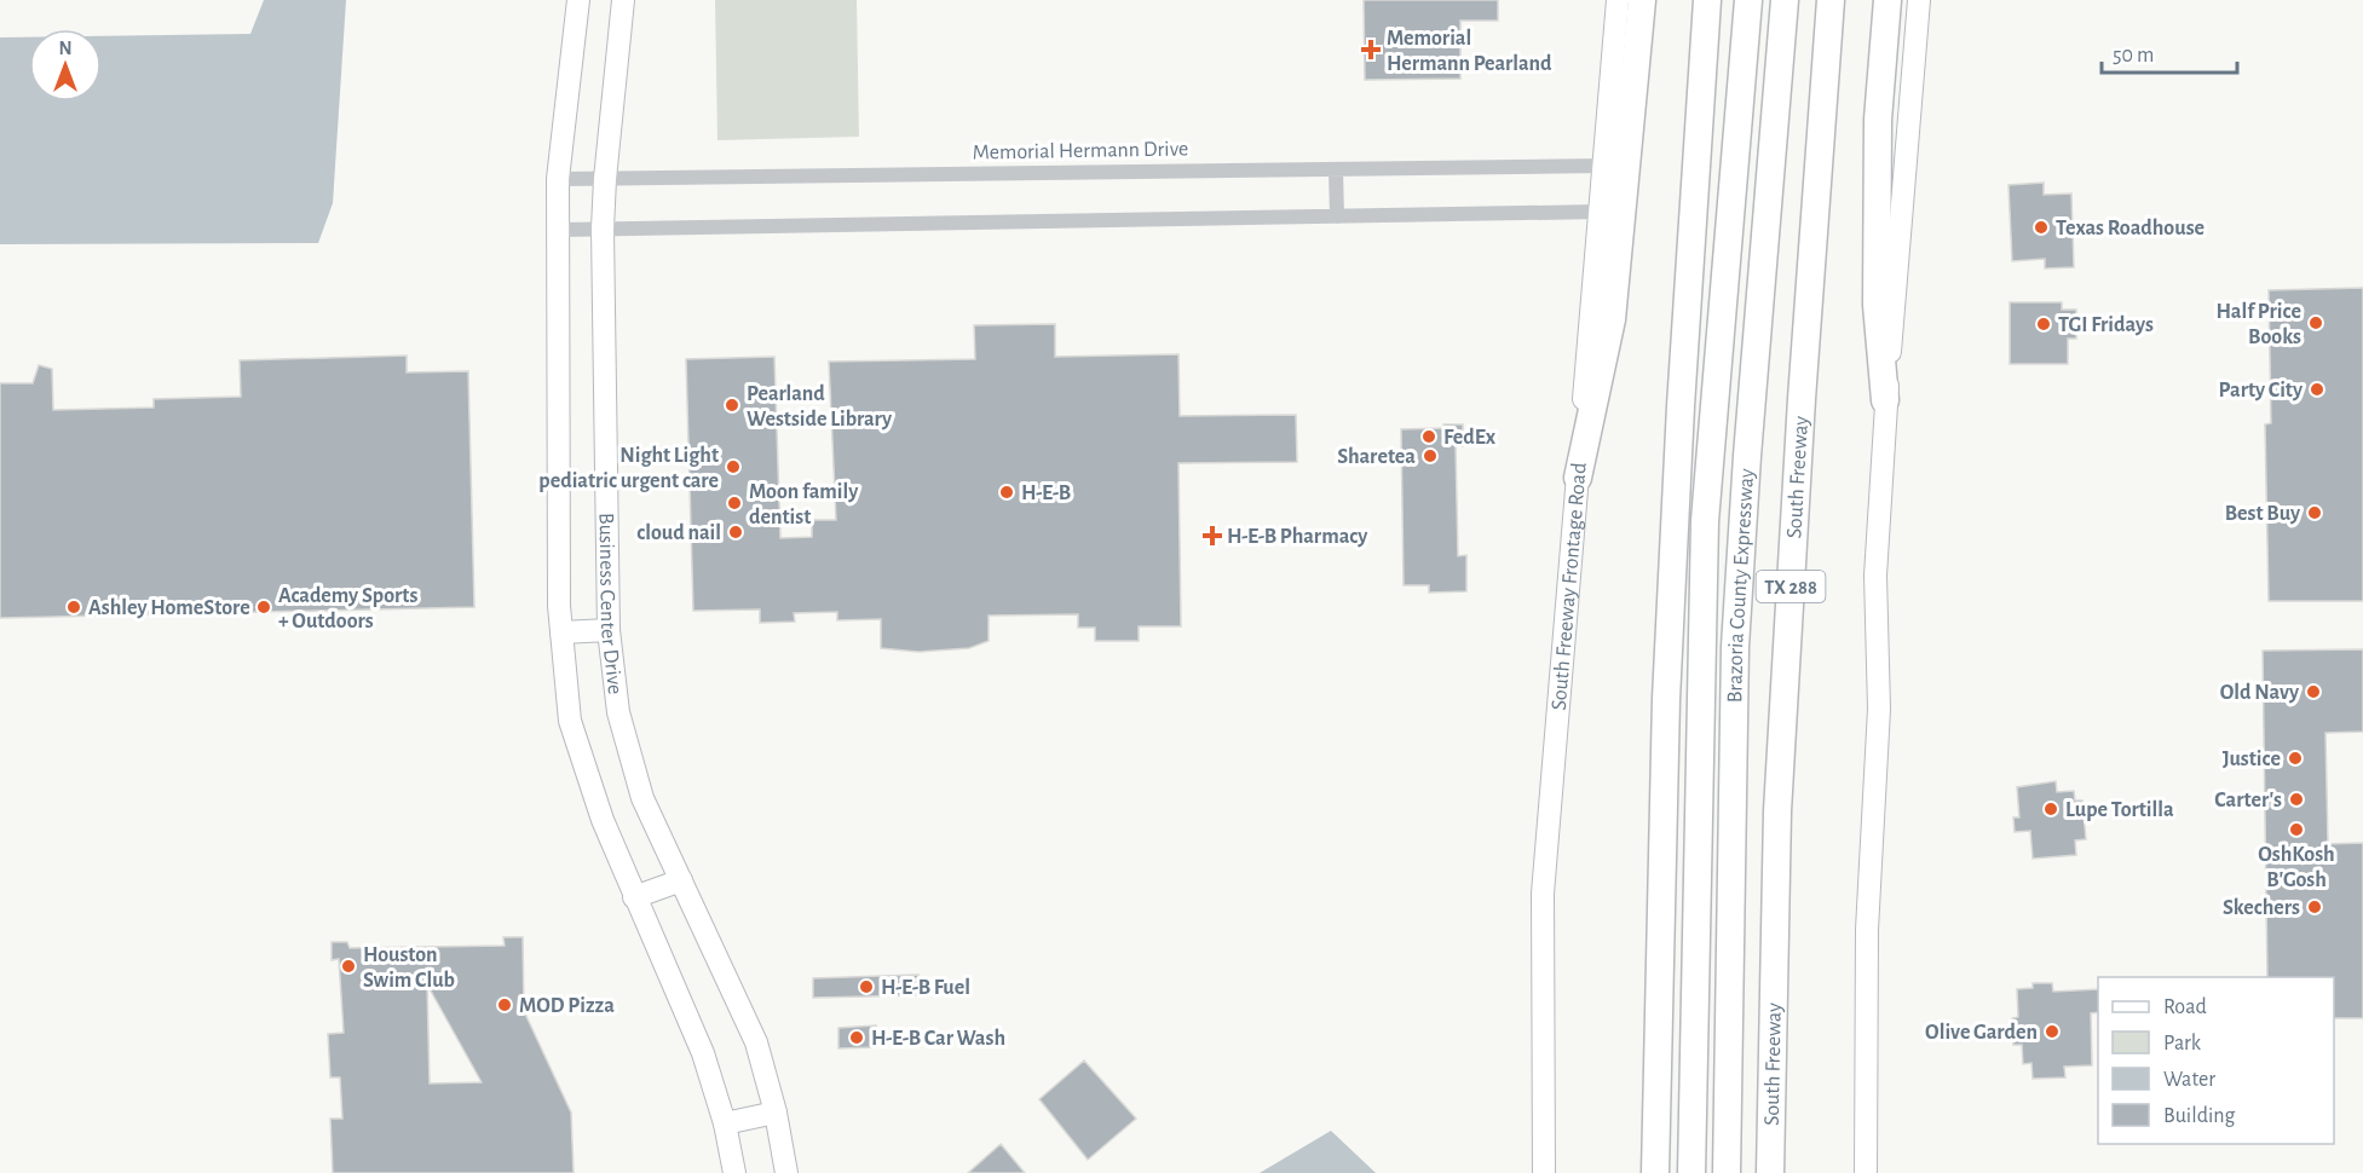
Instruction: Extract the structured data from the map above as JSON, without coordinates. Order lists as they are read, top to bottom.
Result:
{
  "streets": {
    "highway": ["South Freeway", "Brazoria County Expressway", "TX 288"],
    "street": ["Memorial Hermann Drive", "South Freeway Frontage Road", "Business Center Drive"]
  },
  "crossings": [
    ["Memorial Hermann Drive", "South Freeway Frontage Road"],
    ["Memorial Hermann Drive", "Business Center Drive"]
  ],
  "places": {
    "health": ["Memorial Hermann Pearland", "H-E-B Pharmacy"],
    "other": [
      "Texas Roadhouse",
      "Half Price Books",
      "TGI Fridays",
      "Party City",
      "Pearland Westside Library",
      "FedEx",
      "Sharetea",
      "Night Light pediatric urgent care",
      "H-E-B",
      "Moon family dentist",
      "Best Buy",
      "cloud nail",
      "Ashley HomeStore",
      "Academy Sports + Outdoors",
      "Old Navy",
      "Justice",
      "Carter's",
      "Lupe Tortilla",
      "OshKosh B'Gosh",
      "Skechers",
      "Houston Swim Club",
      "H-E-B Fuel",
      "MOD Pizza",
      "Olive Garden",
      "H-E-B Car Wash"
    ]
  },
  "legend": [
    "Road",
    "Park",
    "Water",
    "Building"
  ],
  "scale_bar": "50 m",
  "north": "top"
}
